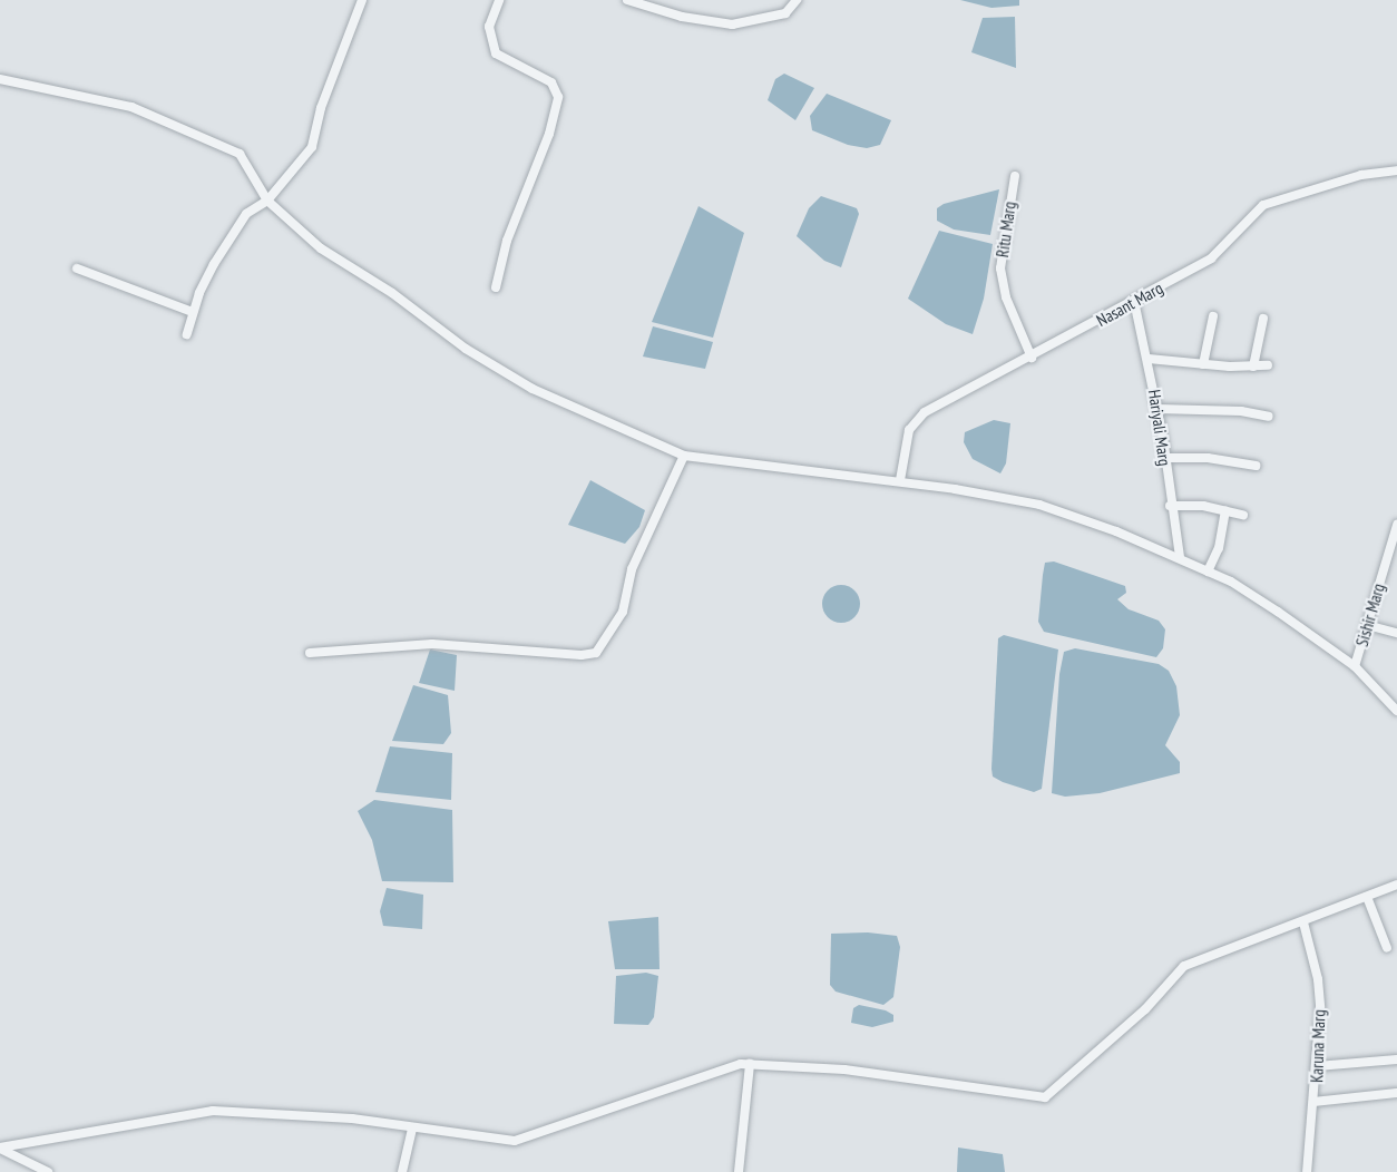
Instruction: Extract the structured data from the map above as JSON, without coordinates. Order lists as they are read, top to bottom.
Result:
{
  "streets": {
    "street": [
      "Ritu Marg",
      "Nasant Marg",
      "Hariyali Marg",
      "Sishir Marg",
      "Karuna Marg"
    ]
  },
  "crossings": [
    ["Ritu Marg", "Nasant Marg"],
    ["Nasant Marg", "Hariyali Marg"]
  ]
}
